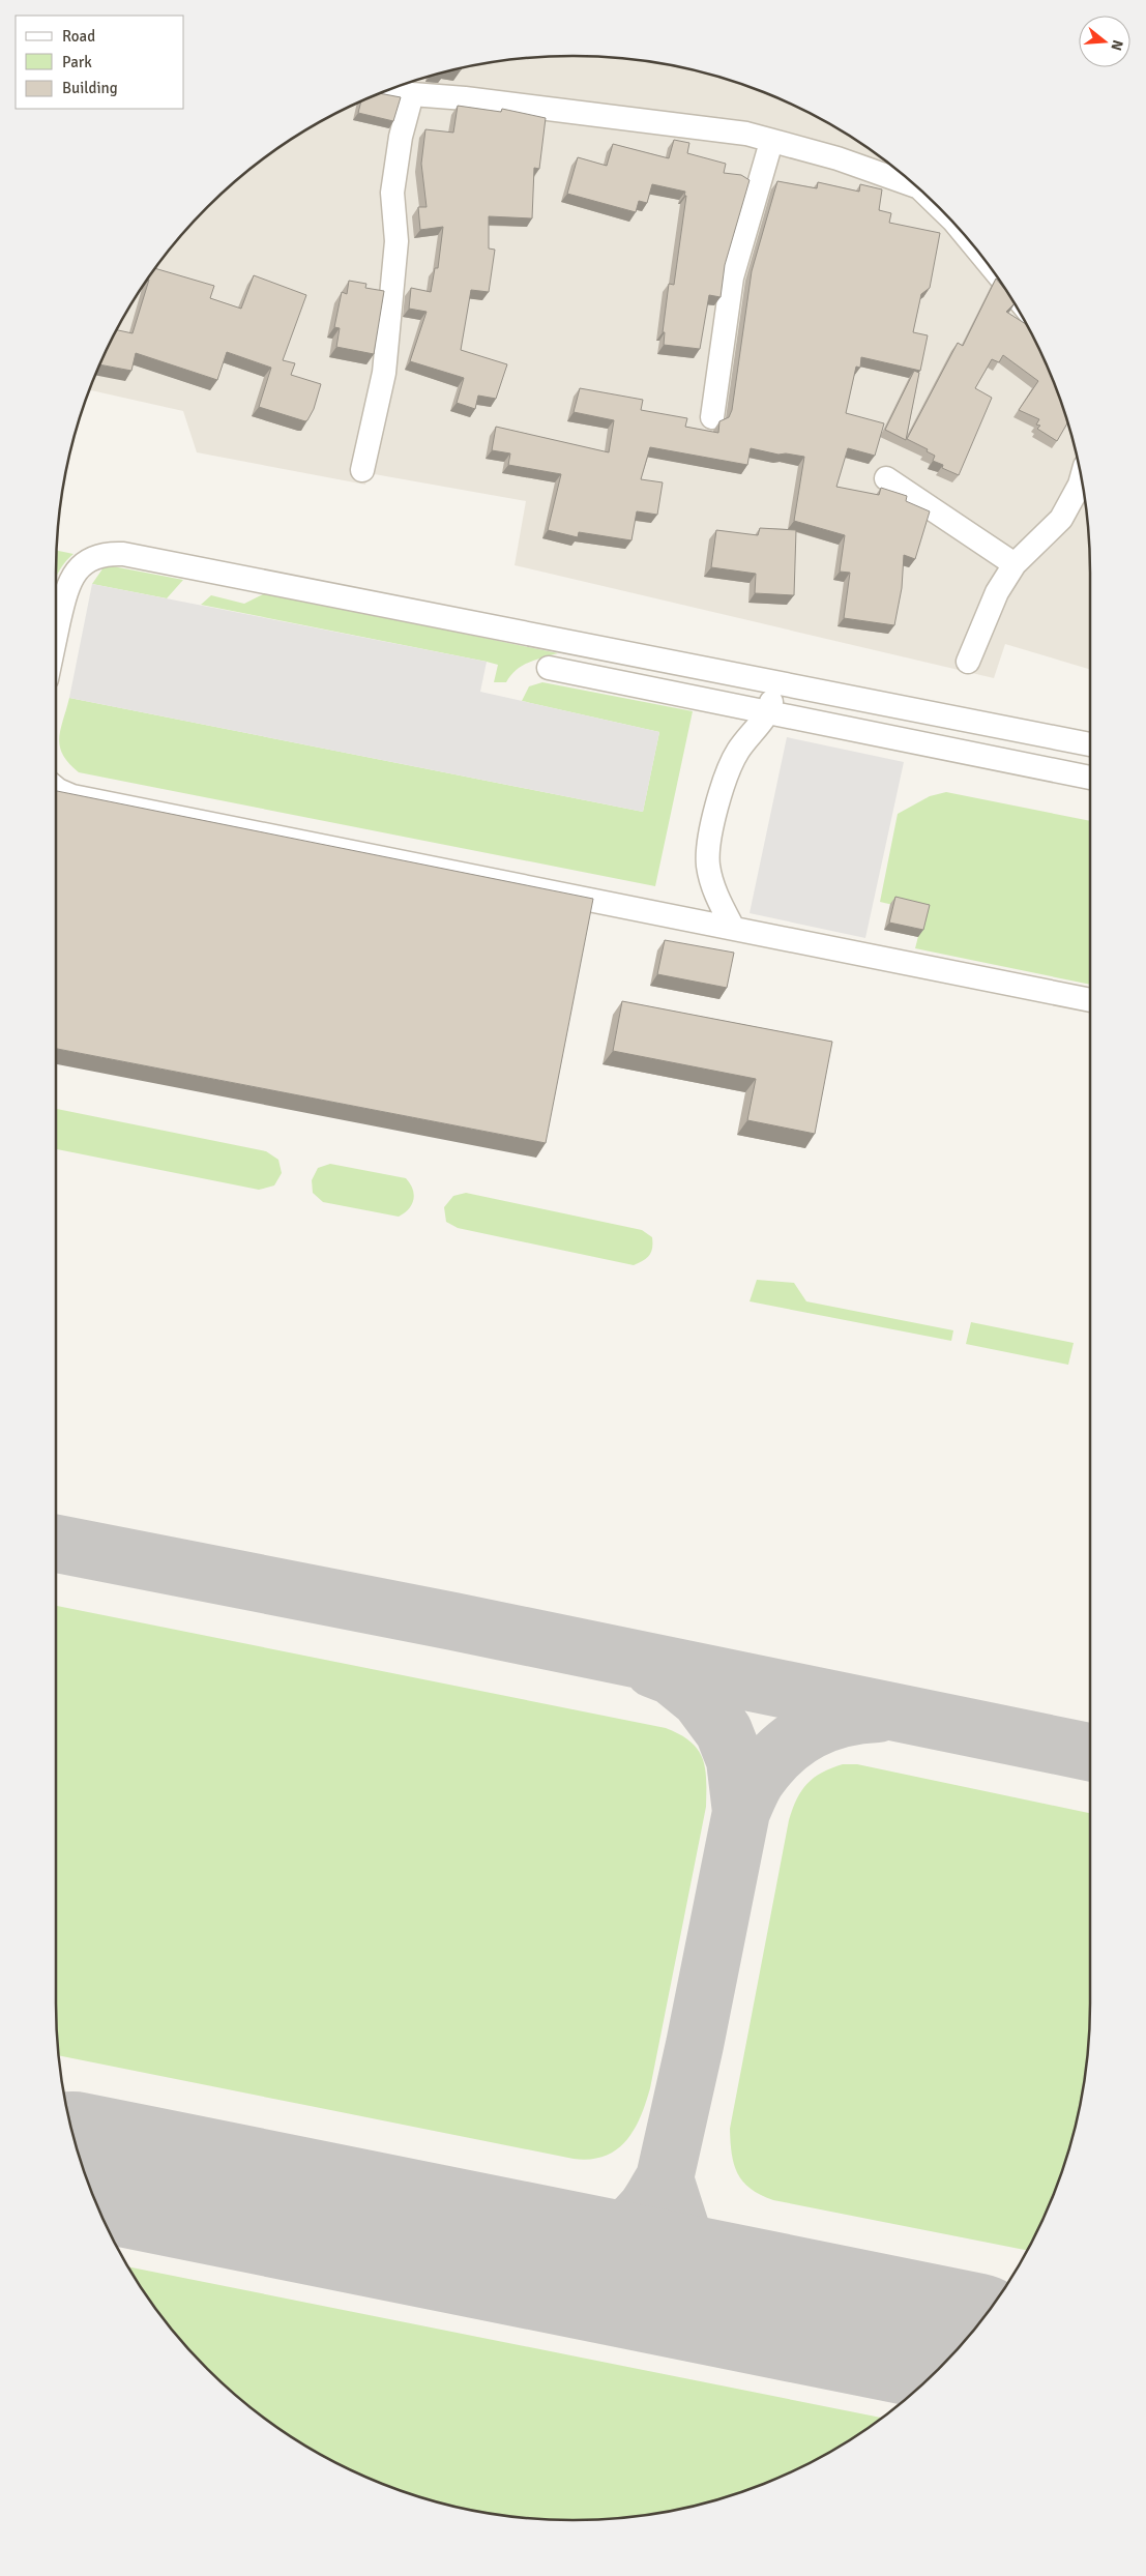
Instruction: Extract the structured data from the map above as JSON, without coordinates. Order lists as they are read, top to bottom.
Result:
{
  "legend": ["Road", "Park", "Building"],
  "north": "right"
}
